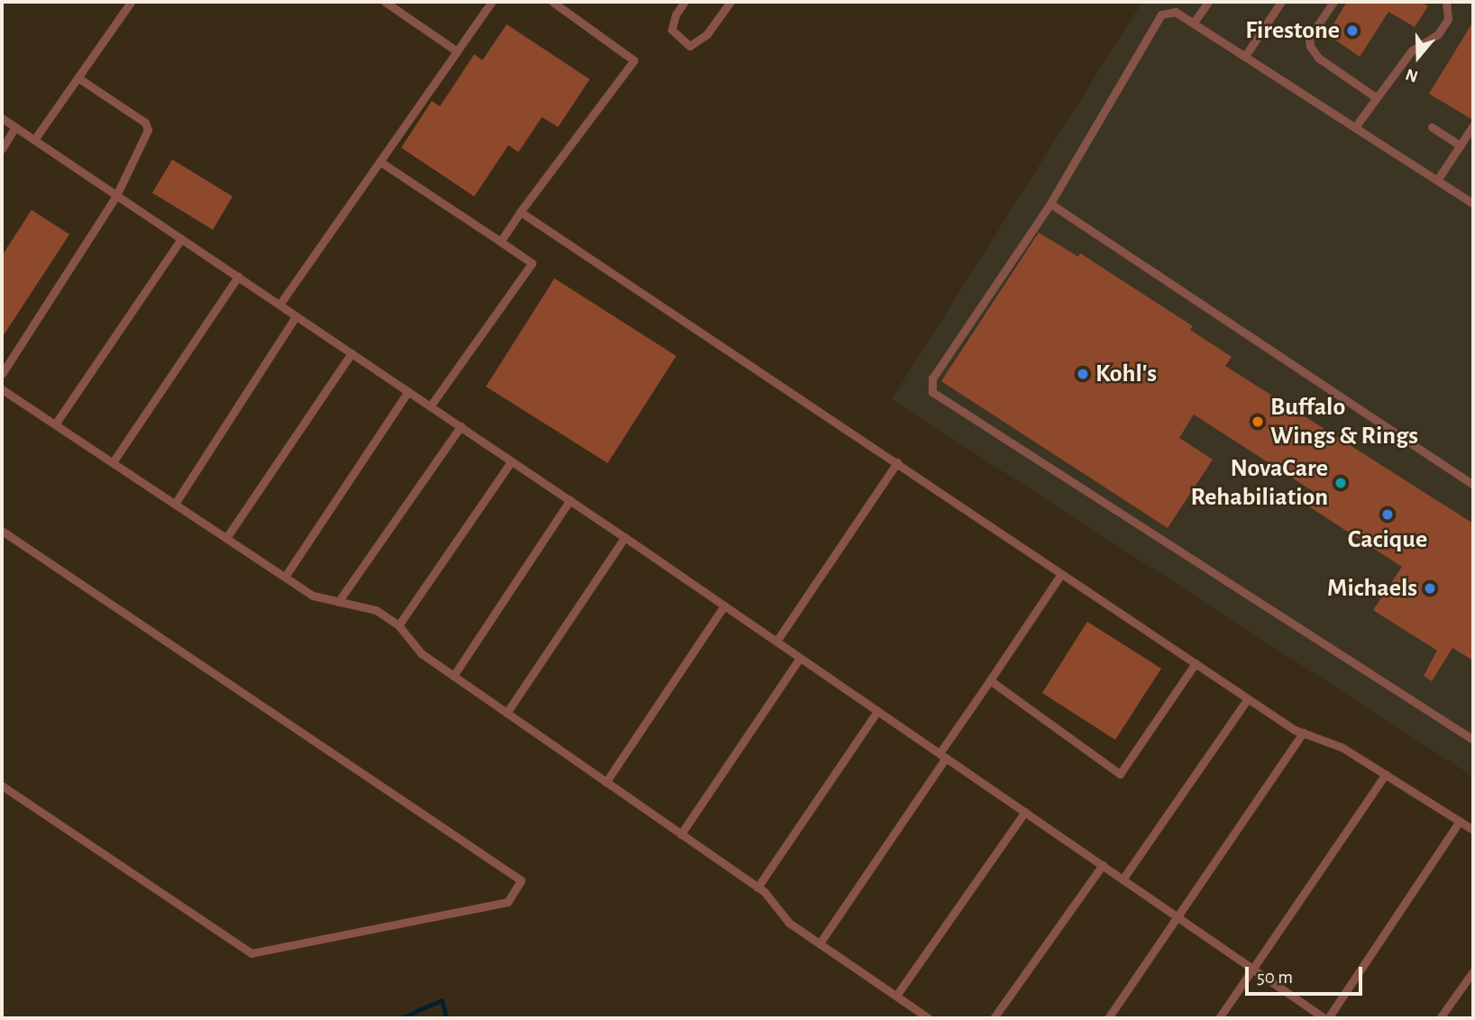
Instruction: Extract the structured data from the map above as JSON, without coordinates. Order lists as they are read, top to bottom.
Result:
{
  "places": [
    "Firestone",
    "Kohl's",
    "Buffalo Wings & Rings",
    "NovaCare Rehabiliation",
    "Cacique",
    "Michaels"
  ],
  "scale_bar": "50 m",
  "north": "bottom"
}
